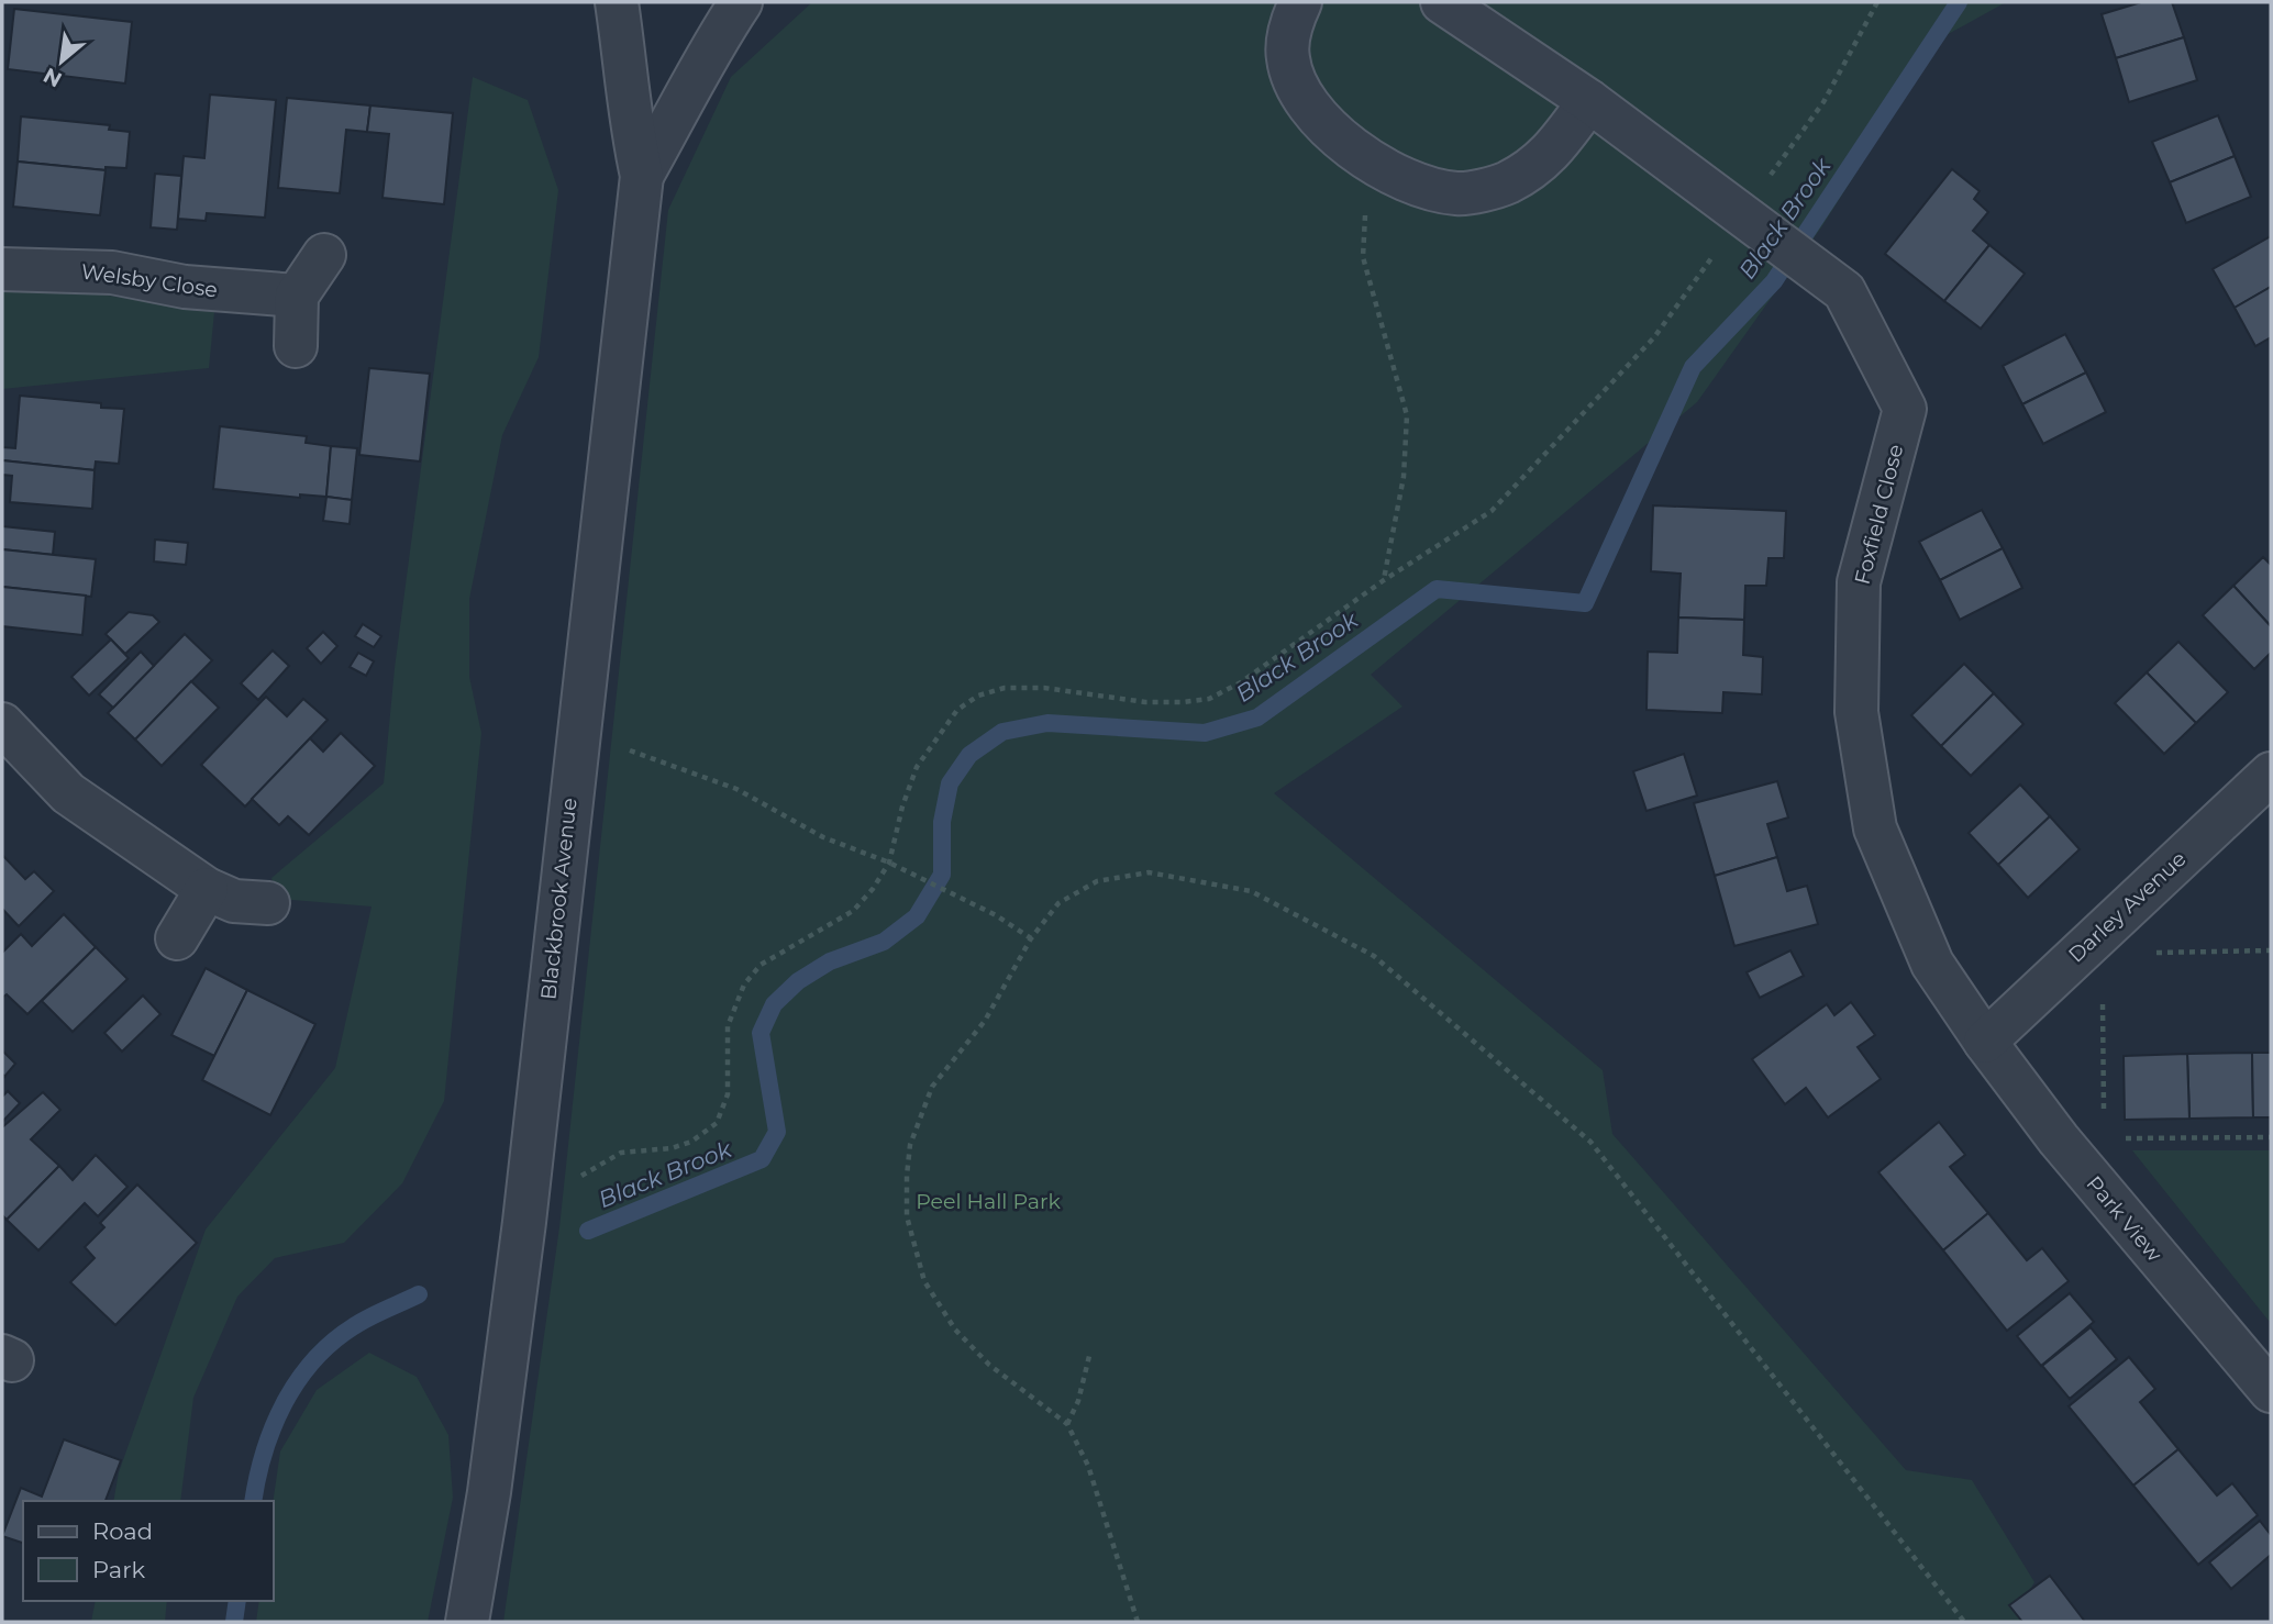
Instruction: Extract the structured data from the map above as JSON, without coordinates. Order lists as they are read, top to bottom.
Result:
{
  "streets": {
    "street": [
      "Welsby Close",
      "Foxfield Close",
      "Blackbrook Avenue",
      "Darley Avenue",
      "Park View"
    ]
  },
  "crossings": [
    ["Foxfield Close", "Darley Avenue"],
    ["Foxfield Close", "Park View"],
    ["Darley Avenue", "Park View"]
  ],
  "water": ["Black Brook"],
  "parks": ["Peel Hall Park"],
  "legend": ["Road", "Park"],
  "north": "bottom left"
}
